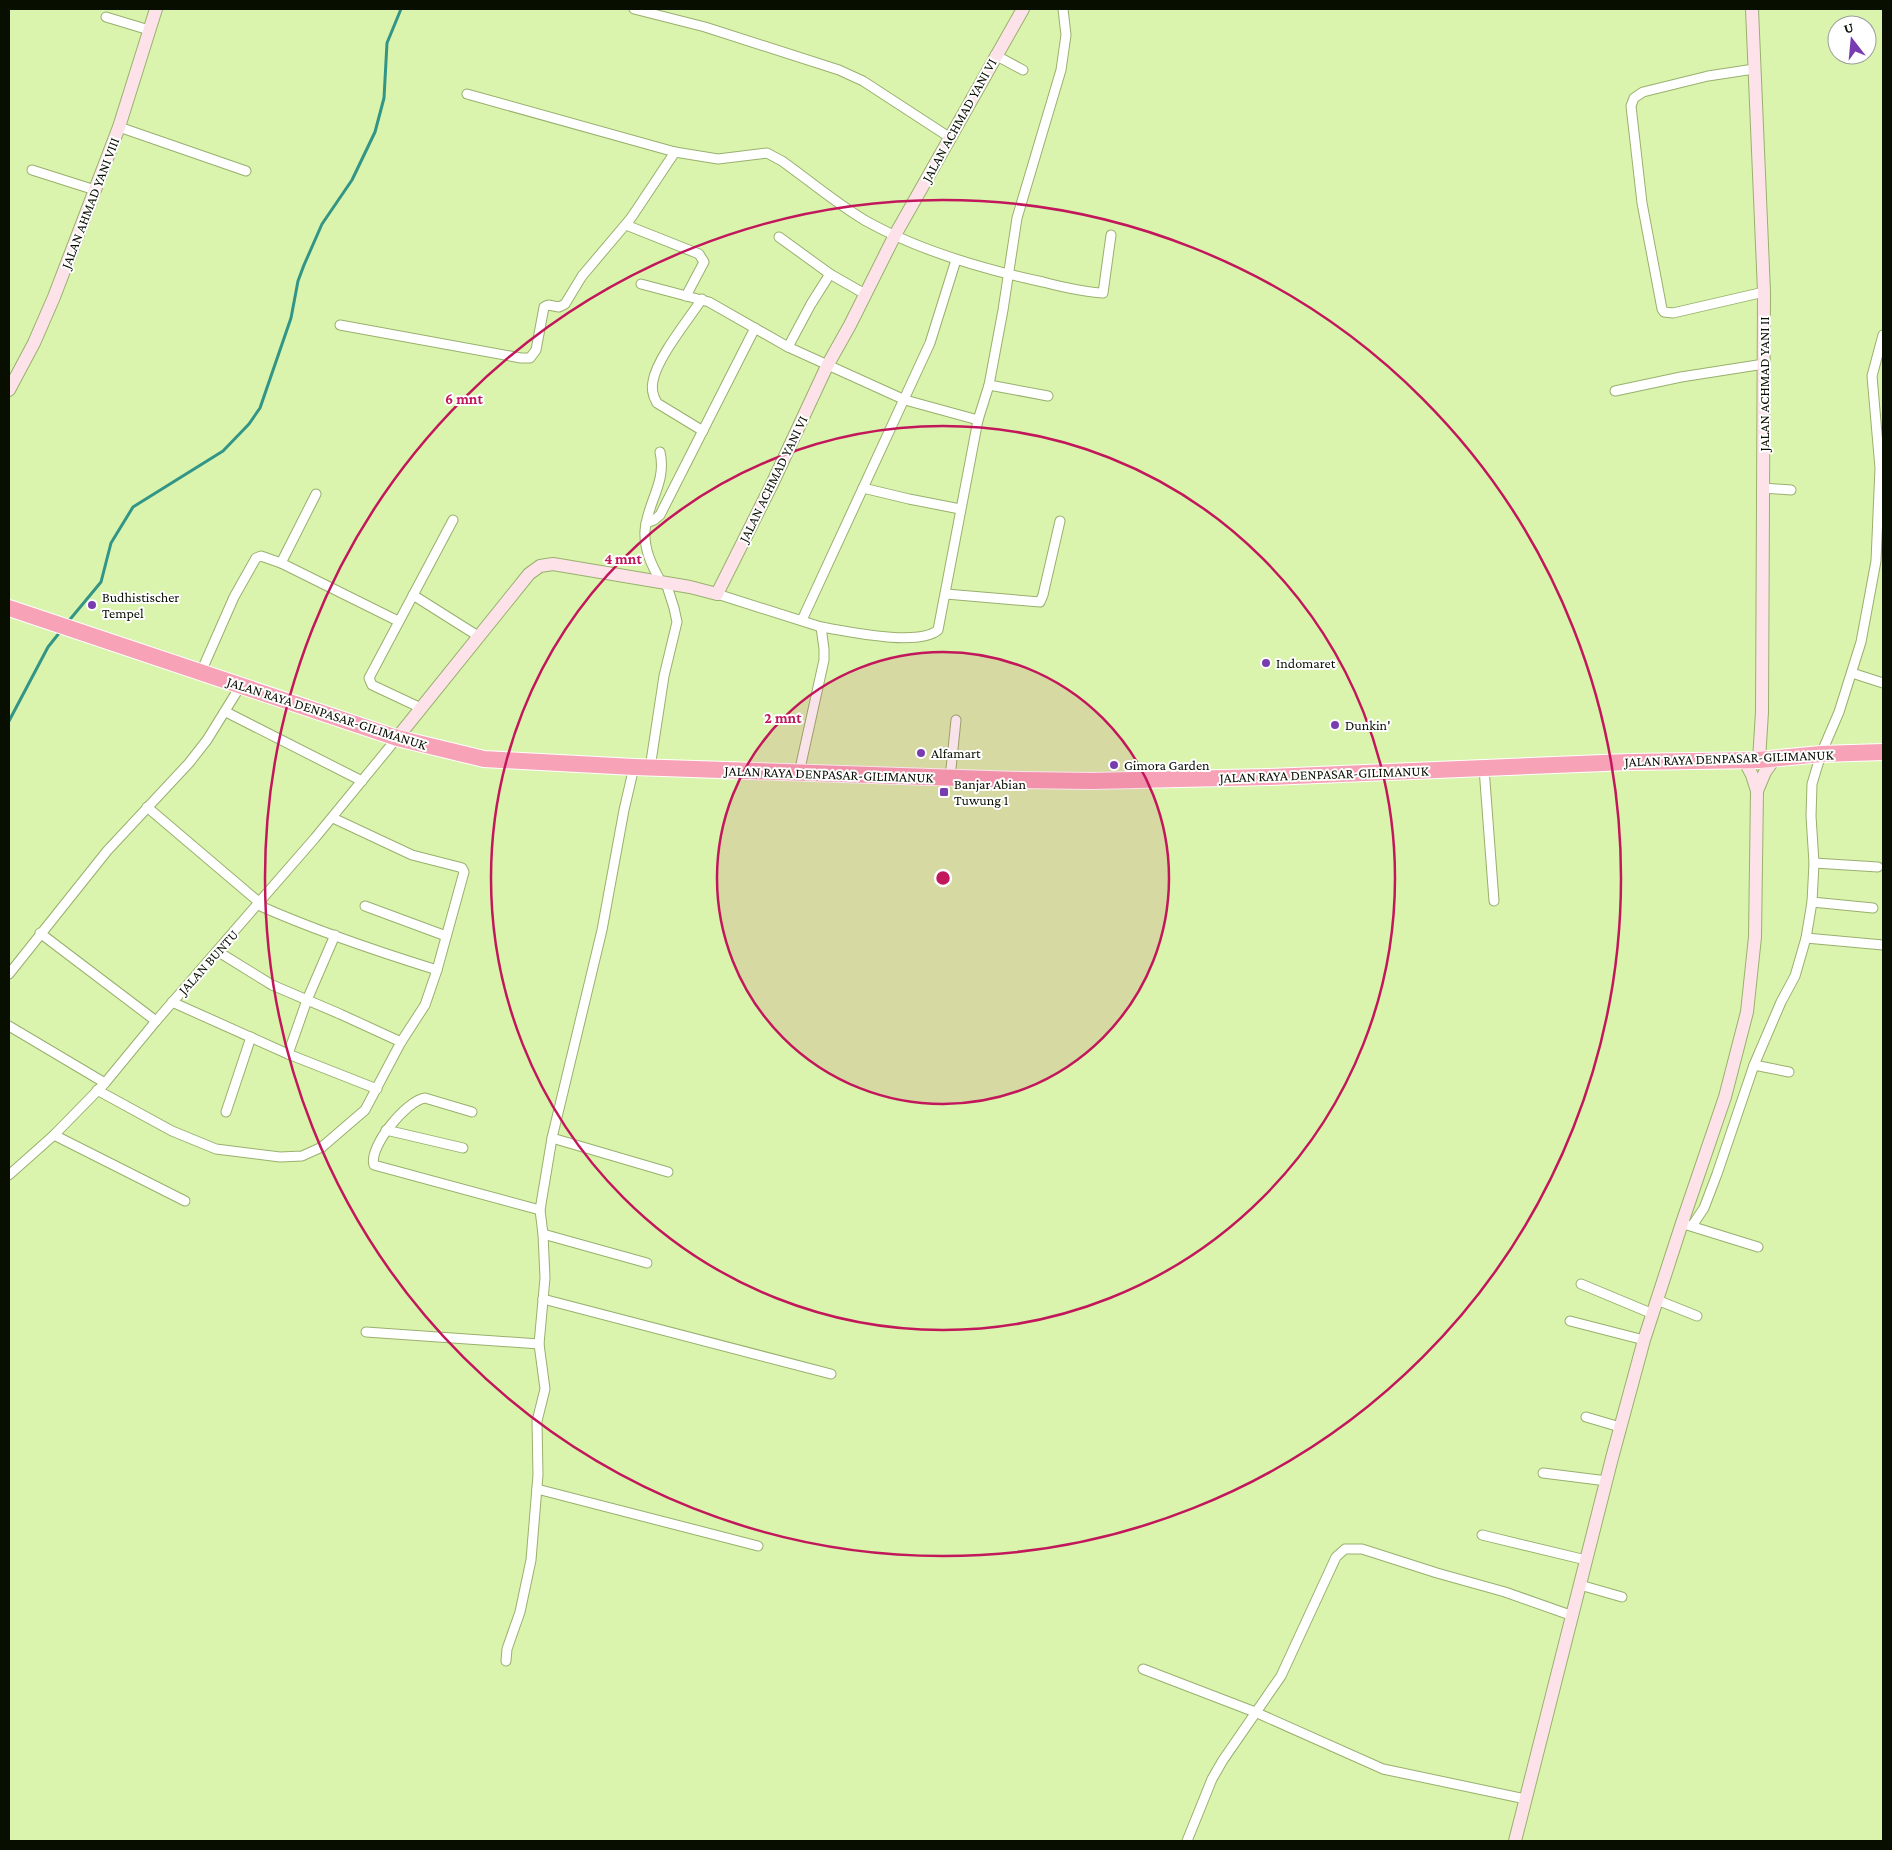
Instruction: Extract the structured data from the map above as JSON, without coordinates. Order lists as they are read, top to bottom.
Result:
{
  "streets": {
    "highway": ["JALAN RAYA DENPASAR-GILIMANUK"],
    "street": [
      "JALAN ACHMAD YANI VI",
      "JALAN AHMAD YANI VIII",
      "JALAN ACHMAD YANI II",
      "JALAN BUNTU"
    ]
  },
  "crossings": [
    ["JALAN ACHMAD YANI II", "JALAN RAYA DENPASAR-GILIMANUK"],
    ["JALAN RAYA DENPASAR-GILIMANUK", "JALAN BUNTU"]
  ],
  "places": {
    "other": [
      "Budhistischer Tempel",
      "Indomaret",
      "Dunkin'",
      "Alfamart",
      "Gimora Garden"
    ],
    "transit": ["Banjar Abian Tuwung 1"]
  },
  "north": "top",
  "rings": ["6 mnt", "4 mnt", "2 mnt"]
}
